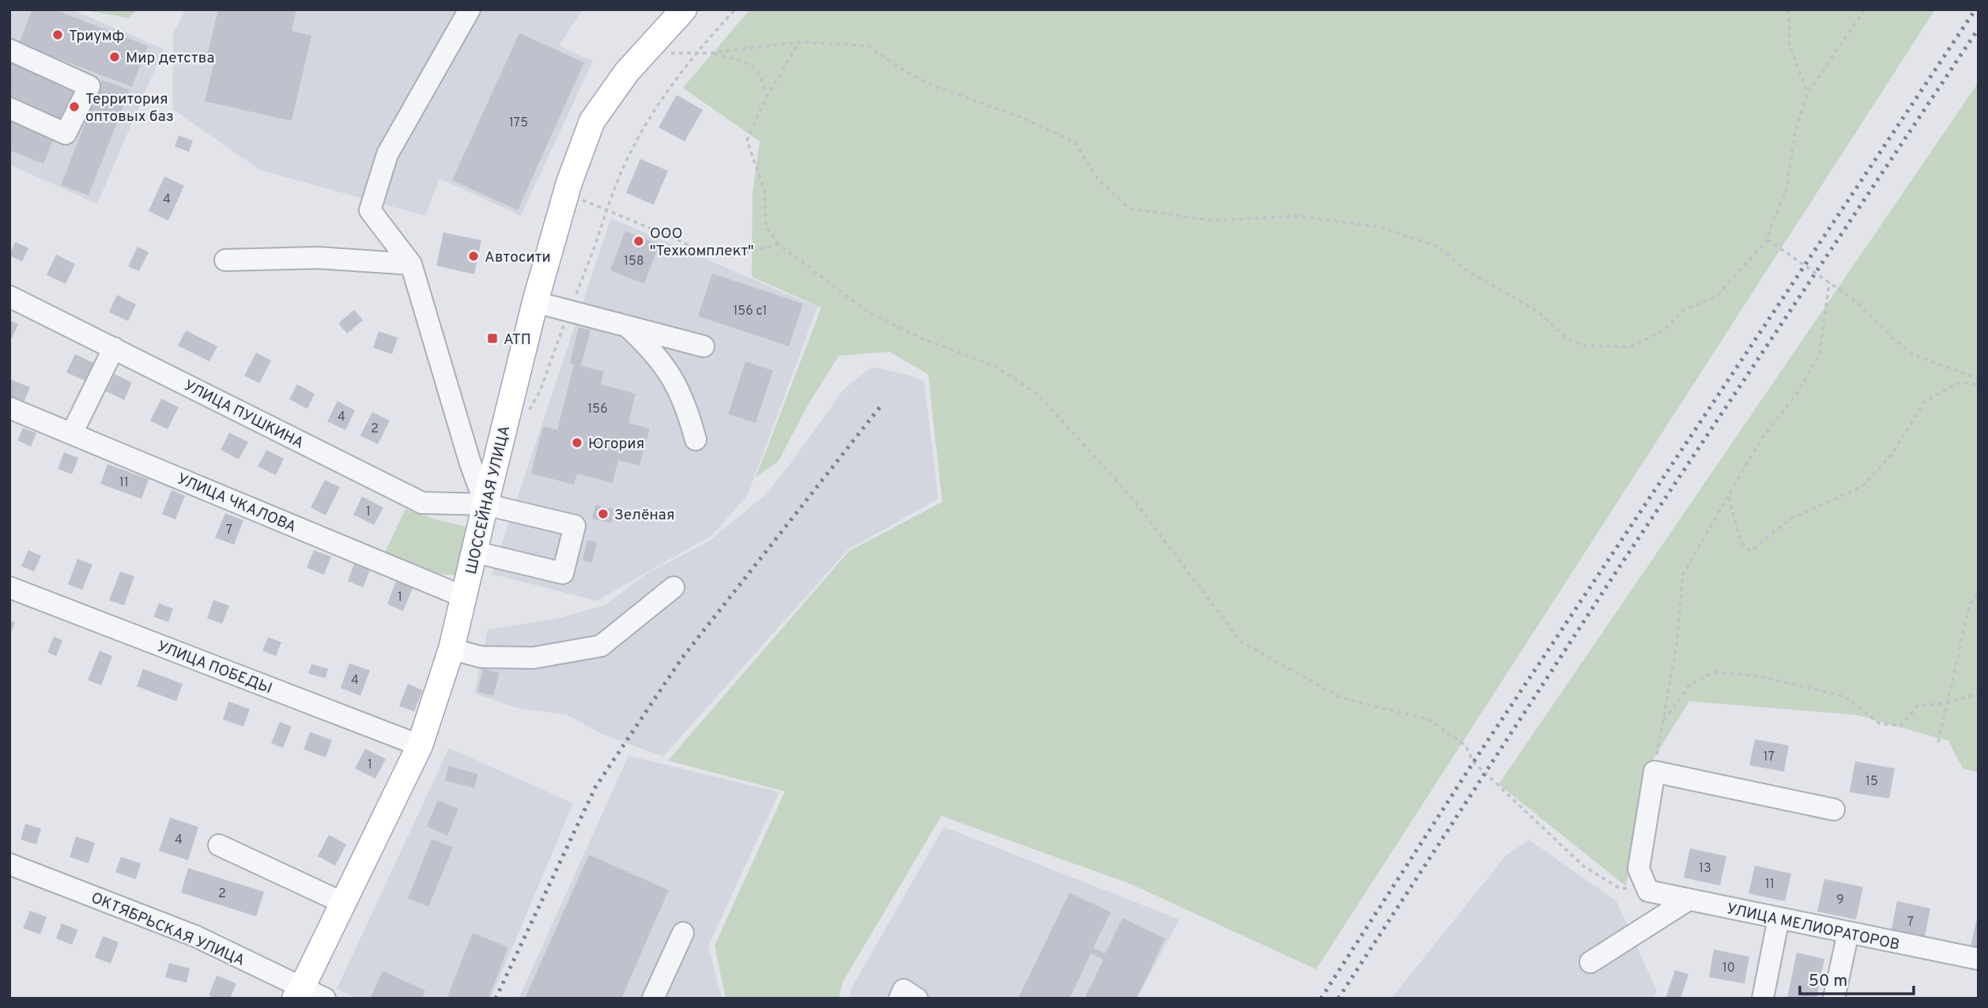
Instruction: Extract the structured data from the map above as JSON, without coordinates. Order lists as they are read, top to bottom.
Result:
{
  "streets": {
    "main road": ["ШОССЕЙНАЯ УЛИЦА"],
    "street": [
      "УЛИЦА ПУШКИНА",
      "УЛИЦА ЧКАЛОВА",
      "УЛИЦА ПОБЕДЫ",
      "УЛИЦА МЕЛИОРАТОРОВ",
      "ОКТЯБРЬСКАЯ УЛИЦА"
    ]
  },
  "crossings": [
    ["УЛИЦА ПУШКИНА", "ШОССЕЙНАЯ УЛИЦА"],
    ["ШОССЕЙНАЯ УЛИЦА", "УЛИЦА ЧКАЛОВА"],
    ["ШОССЕЙНАЯ УЛИЦА", "УЛИЦА ПОБЕДЫ"],
    ["ШОССЕЙНАЯ УЛИЦА", "ОКТЯБРЬСКАЯ УЛИЦА"]
  ],
  "places": {
    "other": [
      "Триумф",
      "Мир детства",
      "Территория оптовых баз",
      "ООО \"Техкомплект\"",
      "Автосити",
      "Югория",
      "Зелёная"
    ],
    "transit": ["АТП"]
  },
  "house_numbers": [
    "175",
    "4",
    "158",
    "156 с1",
    "156",
    "4",
    "2",
    "11",
    "1",
    "7",
    "1",
    "4",
    "17",
    "1",
    "15",
    "4",
    "13",
    "11",
    "2",
    "9",
    "7",
    "10"
  ],
  "scale_bar": "50 m"
}
